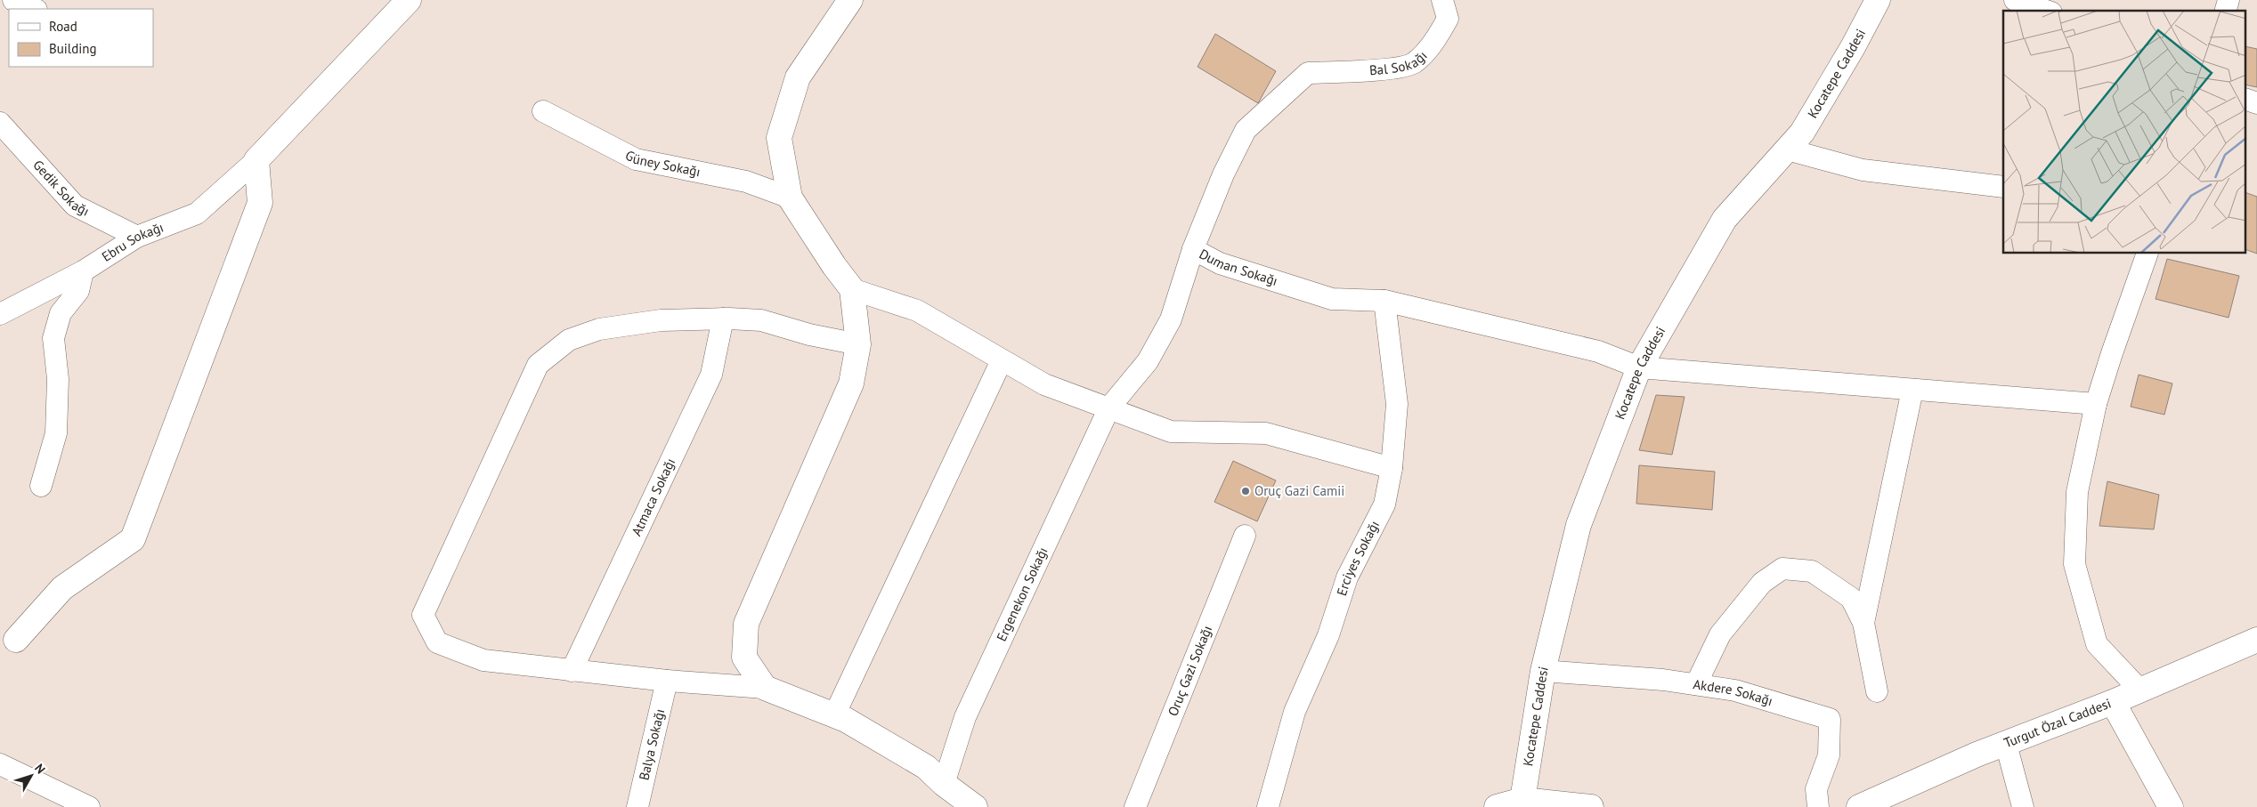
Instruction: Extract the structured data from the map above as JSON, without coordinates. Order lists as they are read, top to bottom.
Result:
{
  "streets": {
    "street": [
      "Bal Sokağı",
      "Kocatepe Caddesi",
      "Güney Sokağı",
      "Gedik Sokağı",
      "Ebru Sokağı",
      "Duman Sokağı",
      "Atmaca Sokağı",
      "Erciyes Sokağı",
      "Ergenekon Sokağı",
      "Oruç Gazi Sokağı",
      "Akdere Sokağı",
      "Turgut Özal Caddesi",
      "Balya Sokağı"
    ]
  },
  "crossings": [
    ["Bal Sokağı", "Duman Sokağı"],
    ["Kocatepe Caddesi", "Duman Sokağı"],
    ["Kocatepe Caddesi", "Akdere Sokağı"],
    ["Gedik Sokağı", "Ebru Sokağı"],
    ["Duman Sokağı", "Erciyes Sokağı"],
    ["Duman Sokağı", "Ergenekon Sokağı"]
  ],
  "places": ["Oruç Gazi Camii"],
  "legend": ["Road", "Building"],
  "north": "top right"
}
